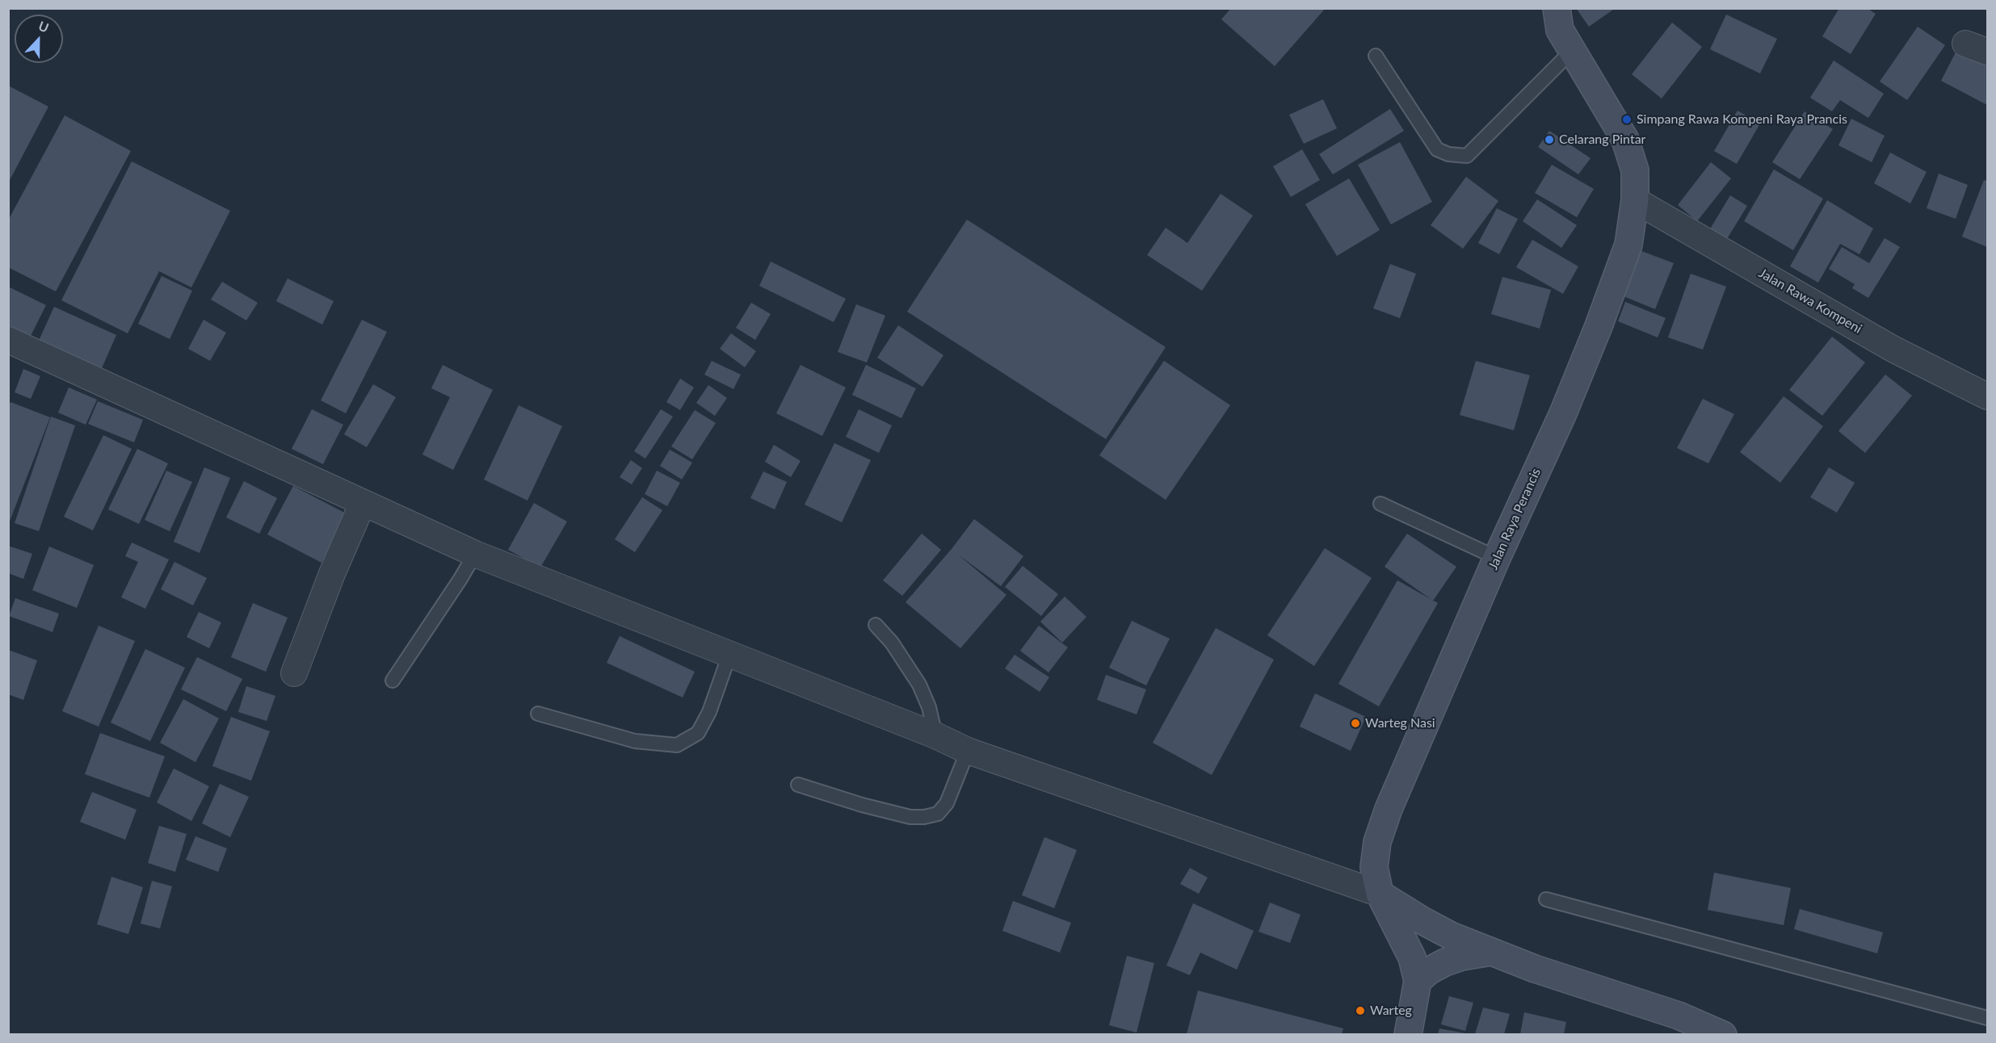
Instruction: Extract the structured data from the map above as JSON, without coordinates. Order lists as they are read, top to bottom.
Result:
{
  "streets": {
    "street": ["Jalan Rawa Kompeni", "Jalan Raya Perancis"]
  },
  "crossings": [
    ["Jalan Rawa Kompeni", "Jalan Raya Perancis"]
  ],
  "places": [
    "Simpang Rawa Kompeni Raya Prancis",
    "Celarang Pintar",
    "Warteg Nasi",
    "Warteg"
  ],
  "north": "top"
}
